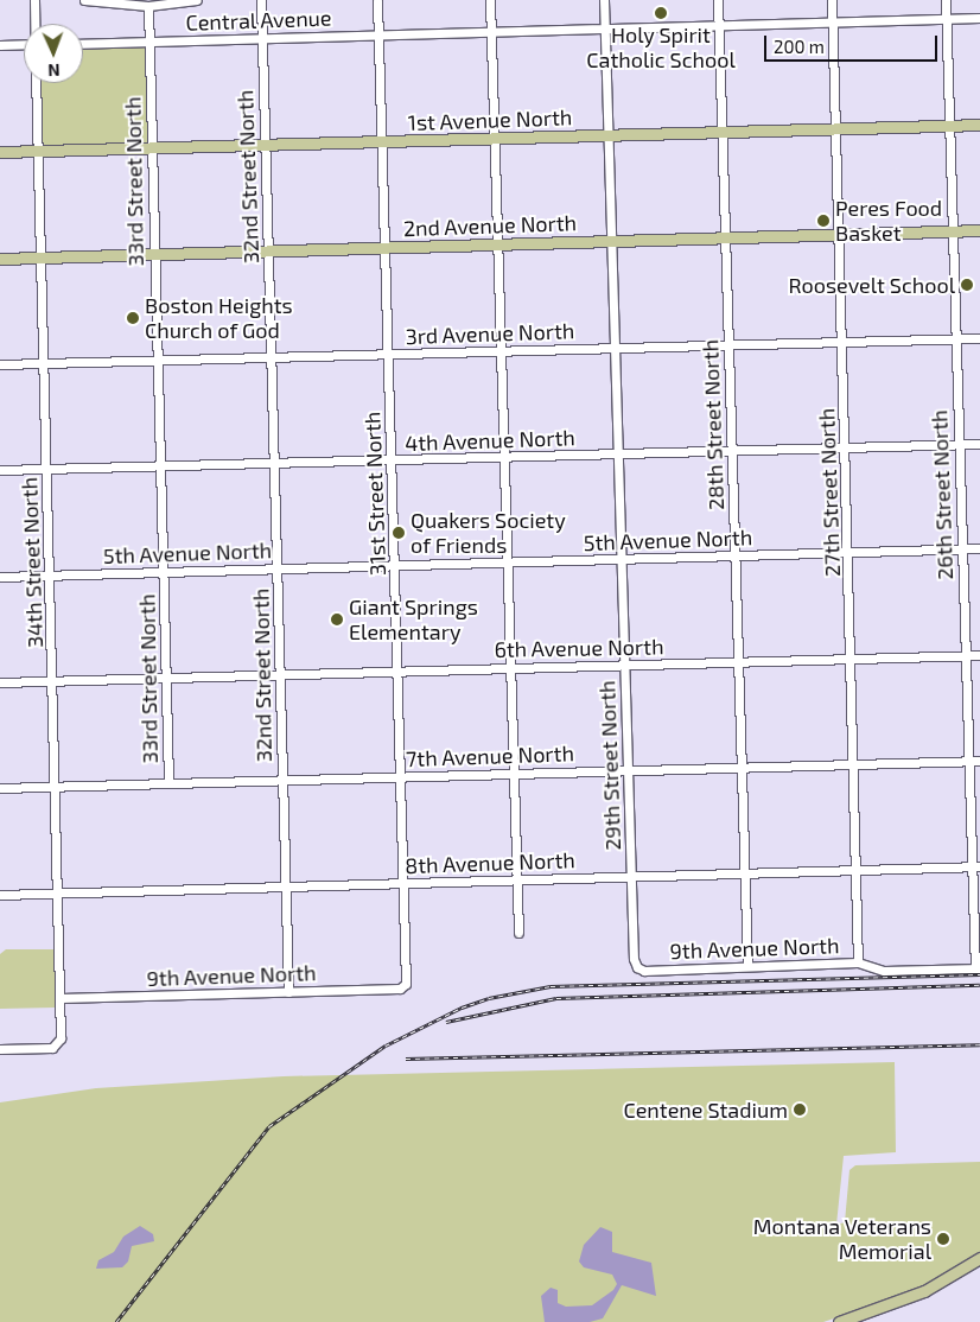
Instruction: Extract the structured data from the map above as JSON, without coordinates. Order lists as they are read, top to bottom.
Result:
{
  "streets": {
    "main road": ["1st Avenue North", "2nd Avenue North"],
    "street": [
      "Central Avenue",
      "32nd Street North",
      "33rd Street North",
      "3rd Avenue North",
      "28th Street North",
      "4th Avenue North",
      "27th Street North",
      "31st Street North",
      "26th Street North",
      "5th Avenue North",
      "34th Street North",
      "6th Avenue North",
      "7th Avenue North",
      "29th Street North",
      "8th Avenue North",
      "9th Avenue North"
    ]
  },
  "crossings": [
    ["Central Avenue", "32nd Street North"],
    ["Central Avenue", "33rd Street North"],
    ["Central Avenue", "28th Street North"],
    ["Central Avenue", "27th Street North"],
    ["Central Avenue", "31st Street North"],
    ["Central Avenue", "26th Street North"],
    ["Central Avenue", "29th Street North"],
    ["1st Avenue North", "32nd Street North"],
    ["1st Avenue North", "33rd Street North"],
    ["1st Avenue North", "28th Street North"],
    ["1st Avenue North", "27th Street North"],
    ["1st Avenue North", "31st Street North"],
    ["1st Avenue North", "26th Street North"],
    ["1st Avenue North", "34th Street North"],
    ["1st Avenue North", "29th Street North"],
    ["32nd Street North", "2nd Avenue North"],
    ["32nd Street North", "3rd Avenue North"],
    ["32nd Street North", "4th Avenue North"],
    ["32nd Street North", "5th Avenue North"],
    ["32nd Street North", "6th Avenue North"],
    ["32nd Street North", "7th Avenue North"],
    ["32nd Street North", "8th Avenue North"],
    ["32nd Street North", "9th Avenue North"],
    ["33rd Street North", "2nd Avenue North"],
    ["33rd Street North", "3rd Avenue North"],
    ["33rd Street North", "4th Avenue North"],
    ["33rd Street North", "5th Avenue North"],
    ["33rd Street North", "6th Avenue North"],
    ["33rd Street North", "7th Avenue North"],
    ["2nd Avenue North", "28th Street North"],
    ["2nd Avenue North", "27th Street North"],
    ["2nd Avenue North", "31st Street North"],
    ["2nd Avenue North", "26th Street North"],
    ["2nd Avenue North", "34th Street North"],
    ["2nd Avenue North", "29th Street North"],
    ["3rd Avenue North", "28th Street North"],
    ["3rd Avenue North", "27th Street North"],
    ["3rd Avenue North", "31st Street North"],
    ["3rd Avenue North", "26th Street North"],
    ["3rd Avenue North", "34th Street North"],
    ["3rd Avenue North", "29th Street North"],
    ["28th Street North", "4th Avenue North"],
    ["28th Street North", "5th Avenue North"],
    ["28th Street North", "6th Avenue North"],
    ["28th Street North", "7th Avenue North"],
    ["28th Street North", "8th Avenue North"],
    ["28th Street North", "9th Avenue North"],
    ["4th Avenue North", "27th Street North"],
    ["4th Avenue North", "31st Street North"],
    ["4th Avenue North", "26th Street North"],
    ["4th Avenue North", "34th Street North"],
    ["4th Avenue North", "29th Street North"],
    ["27th Street North", "5th Avenue North"],
    ["27th Street North", "6th Avenue North"],
    ["27th Street North", "7th Avenue North"],
    ["27th Street North", "8th Avenue North"],
    ["27th Street North", "9th Avenue North"],
    ["31st Street North", "5th Avenue North"],
    ["31st Street North", "6th Avenue North"],
    ["31st Street North", "7th Avenue North"],
    ["31st Street North", "8th Avenue North"],
    ["31st Street North", "9th Avenue North"],
    ["26th Street North", "5th Avenue North"],
    ["26th Street North", "6th Avenue North"],
    ["26th Street North", "7th Avenue North"],
    ["26th Street North", "8th Avenue North"],
    ["26th Street North", "9th Avenue North"],
    ["5th Avenue North", "34th Street North"],
    ["5th Avenue North", "29th Street North"],
    ["34th Street North", "6th Avenue North"],
    ["34th Street North", "7th Avenue North"],
    ["34th Street North", "8th Avenue North"],
    ["34th Street North", "9th Avenue North"],
    ["6th Avenue North", "29th Street North"],
    ["7th Avenue North", "29th Street North"],
    ["29th Street North", "8th Avenue North"],
    ["29th Street North", "9th Avenue North"]
  ],
  "places": [
    "Holy Spirit Catholic School",
    "Peres Food Basket",
    "Roosevelt School",
    "Boston Heights Church of God",
    "Quakers Society of Friends",
    "Giant Springs Elementary",
    "Centene Stadium",
    "Montana Veterans Memorial"
  ],
  "scale_bar": "200 m",
  "north": "bottom"
}
